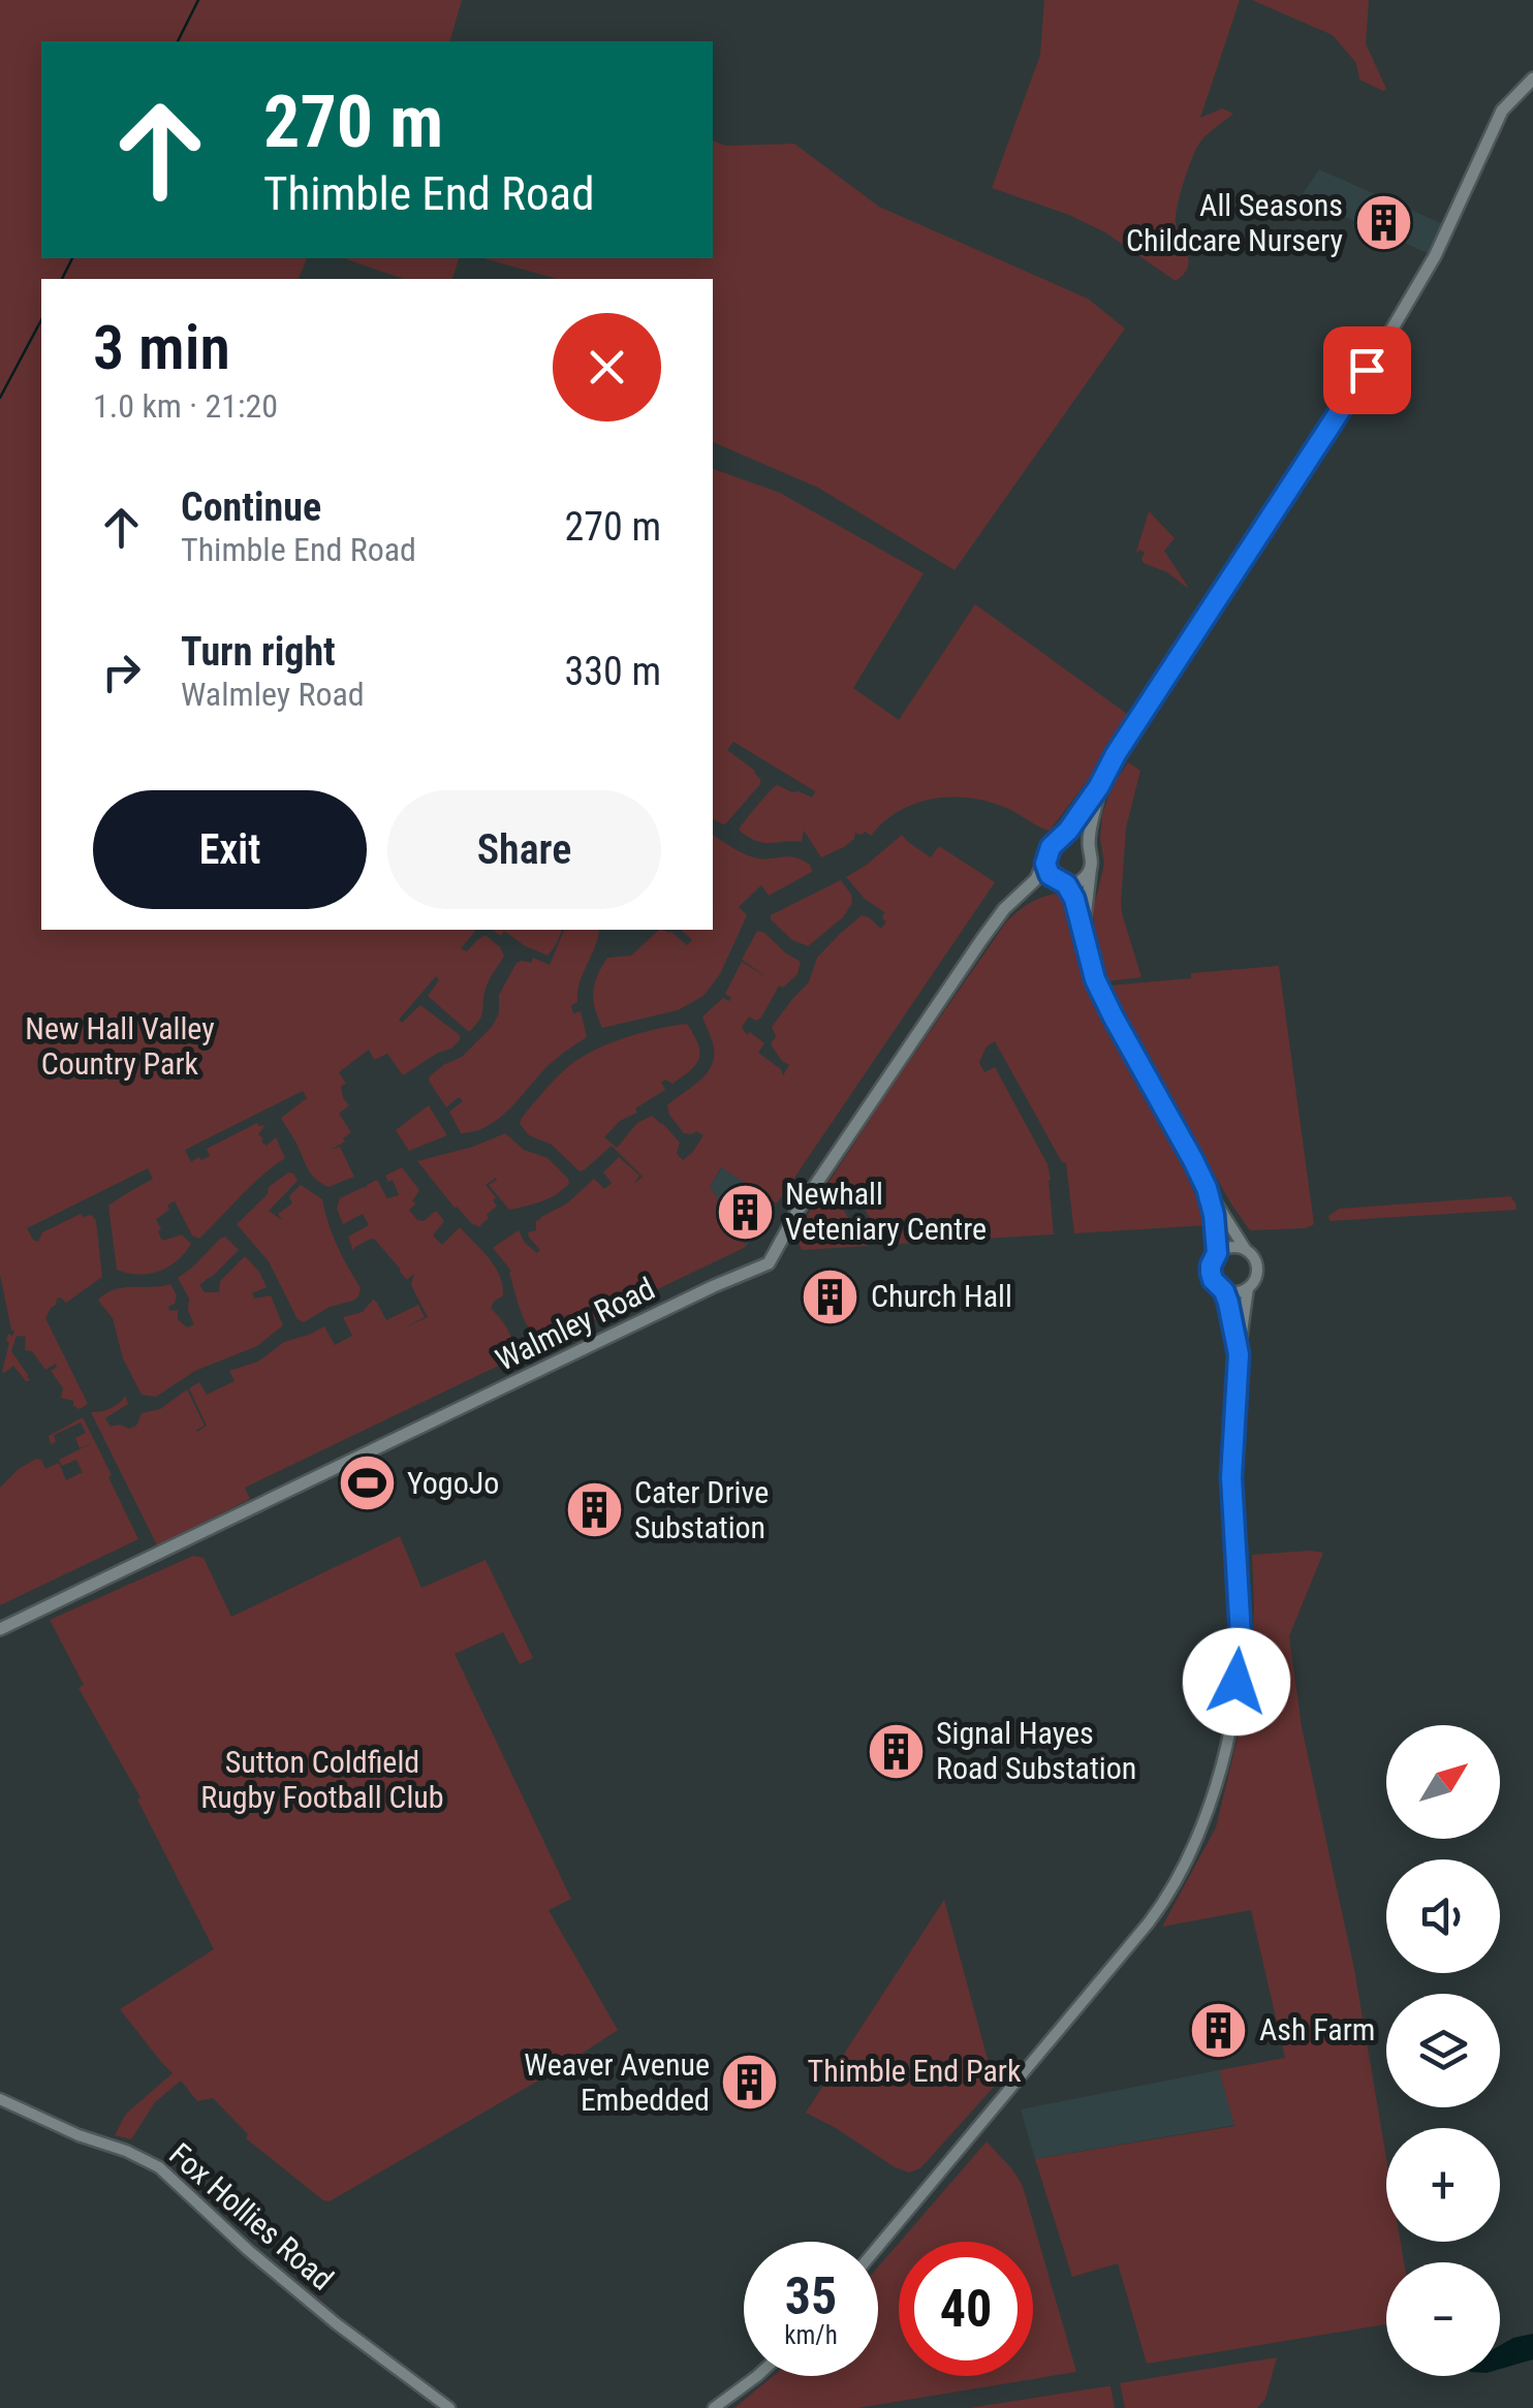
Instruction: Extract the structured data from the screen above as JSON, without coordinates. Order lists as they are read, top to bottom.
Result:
{
  "streets": {
    "main road": ["Walmley Road"],
    "street": ["Fox Hollies Road"]
  },
  "parks": ["New Hall Valley Country Park", "Sutton Coldfield Rugby Football Club", "Thimble End Park"],
  "places": {
    "building": [
      "All Seasons Childcare Nursery",
      "Newhall Veteniary Centre",
      "Church Hall",
      "Cater Drive Substation",
      "Signal Hayes Road Substation",
      "Ash Farm",
      "Weaver Avenue Embedded"
    ],
    "sports": ["YogoJo"]
  },
  "north": "top right",
  "page": {
    "turn": ["270 m", "Thimble End Road"],
    "heading": ["3 min", "1.0 km · 21:20"],
    "list": [
      {
        "name": "Continue",
        "note": "Thimble End Road",
        "value": "270 m"
      },
      {
        "name": "Turn right",
        "note": "Walmley Road",
        "value": "330 m"
      }
    ],
    "buttons": ["Exit", "Share"],
    "map_buttons": ["+", "−"],
    "speed": "35 km/h",
    "limit": "40"
  }
}
